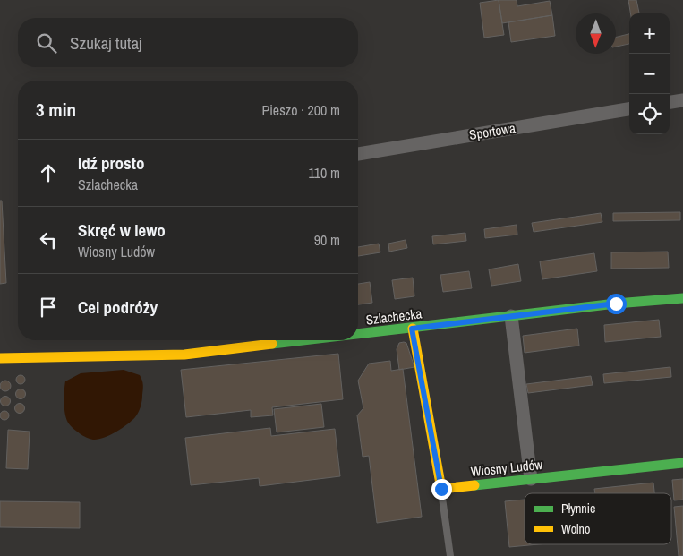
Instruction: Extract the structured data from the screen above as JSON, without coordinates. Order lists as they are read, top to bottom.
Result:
{
  "streets": {
    "street": ["Sportowa", "Szlachecka", "Wiosny Ludów"]
  },
  "legend": ["Płynnie", "Wolno"],
  "north": "bottom",
  "page": {
    "map_buttons": ["+", "−"],
    "search": "Szukaj tutaj",
    "heading": ["3 min", "Pieszo · 200 m"],
    "list": [
      ["Idź prosto", "Szlachecka", "110 m"],
      ["Skręć w lewo", "Wiosny Ludów", "90 m"],
      "Cel podróży"
    ]
  }
}
